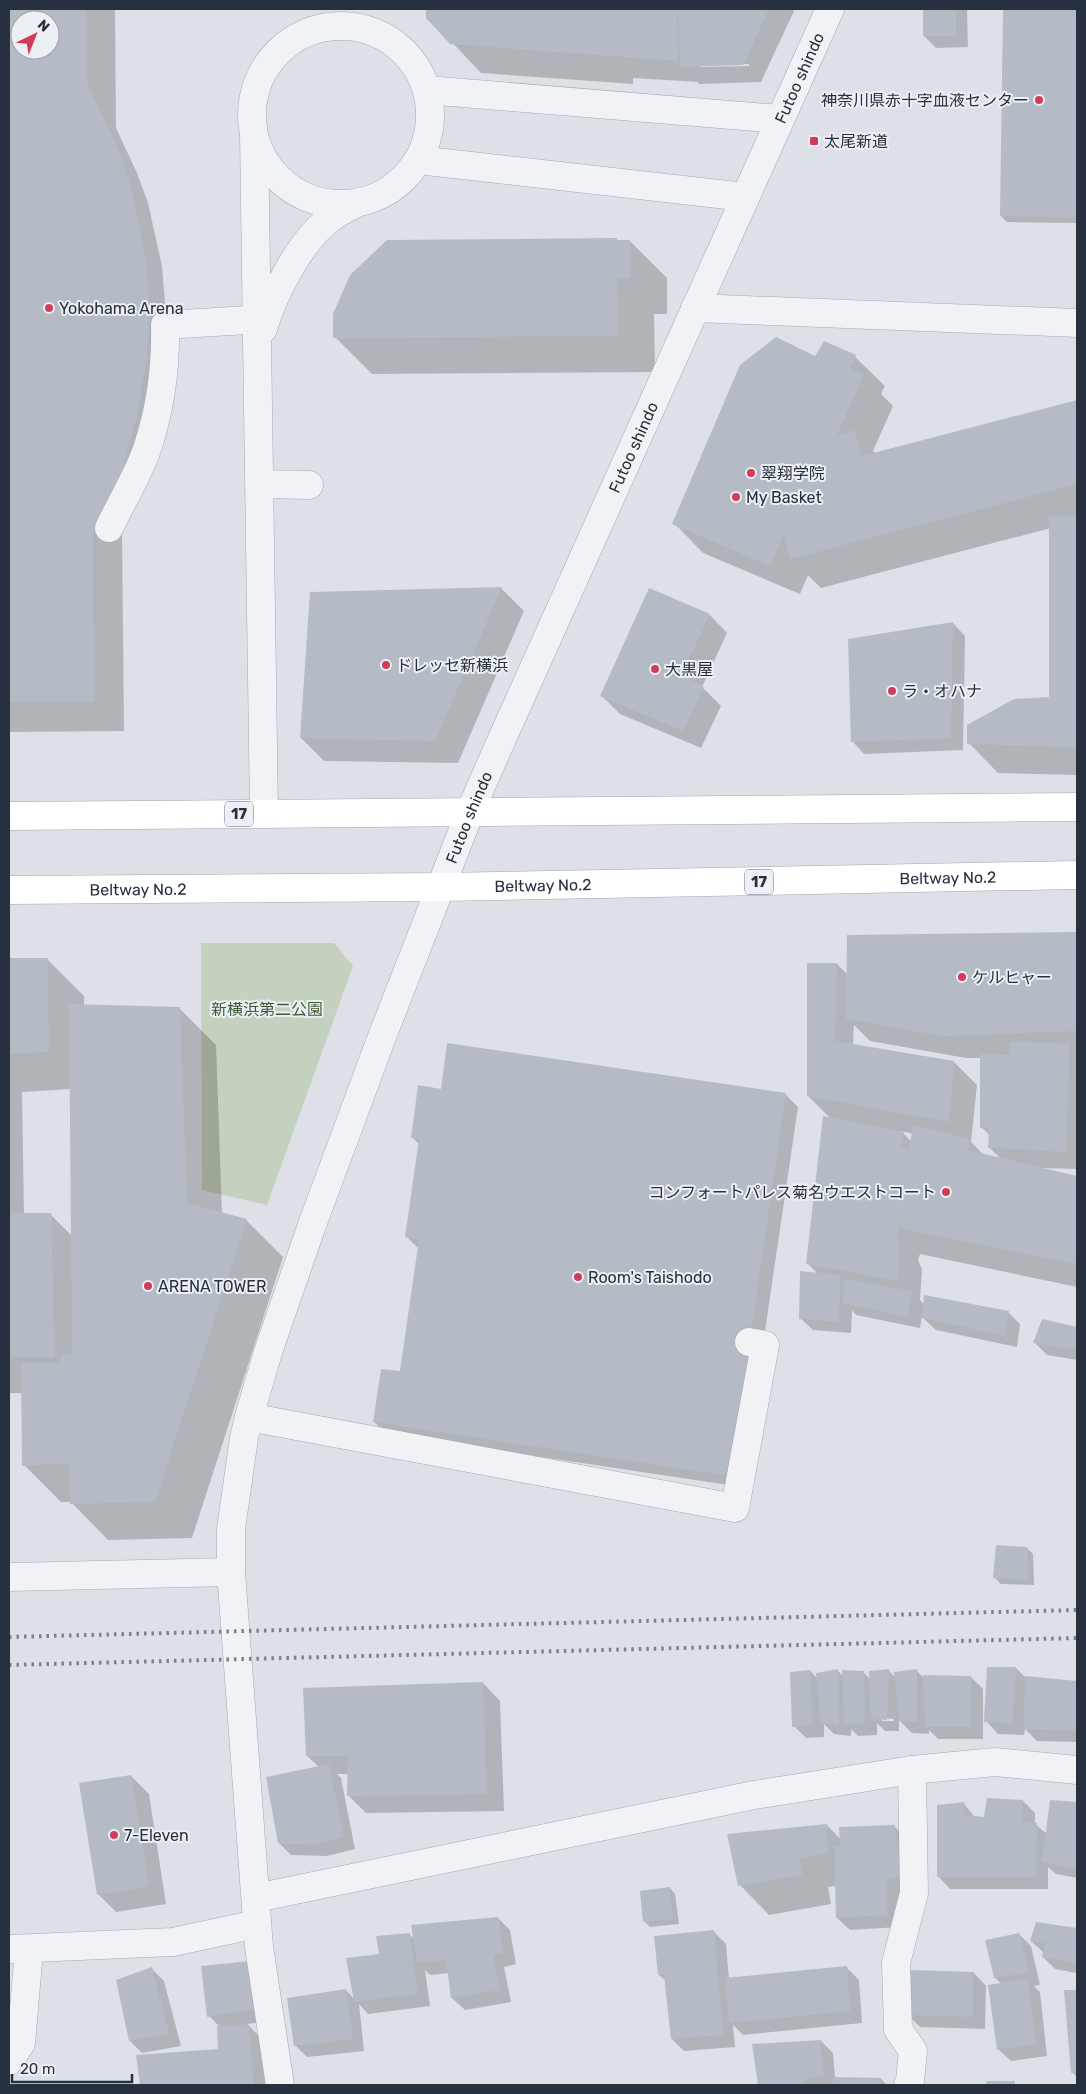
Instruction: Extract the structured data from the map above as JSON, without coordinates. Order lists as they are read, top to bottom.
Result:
{
  "streets": {
    "main road": ["17", "Beltway No.2"],
    "street": ["Futoo shindo"]
  },
  "crossings": [
    ["Futoo shindo", "17"],
    ["Futoo shindo", "Beltway No.2"]
  ],
  "parks": ["新横浜第二公園"],
  "places": {
    "other": [
      "神奈川県赤十字血液センター",
      "Yokohama Arena",
      "翠翔学院",
      "My Basket",
      "ドレッセ新横浜",
      "大黒屋",
      "ラ・オハナ",
      "ケルヒャー",
      "コンフォートパレス菊名ウエストコート",
      "Room's Taishodo",
      "ARENA TOWER",
      "7-Eleven"
    ],
    "transit": ["太尾新道"]
  },
  "scale_bar": "20 m",
  "north": "top right"
}
